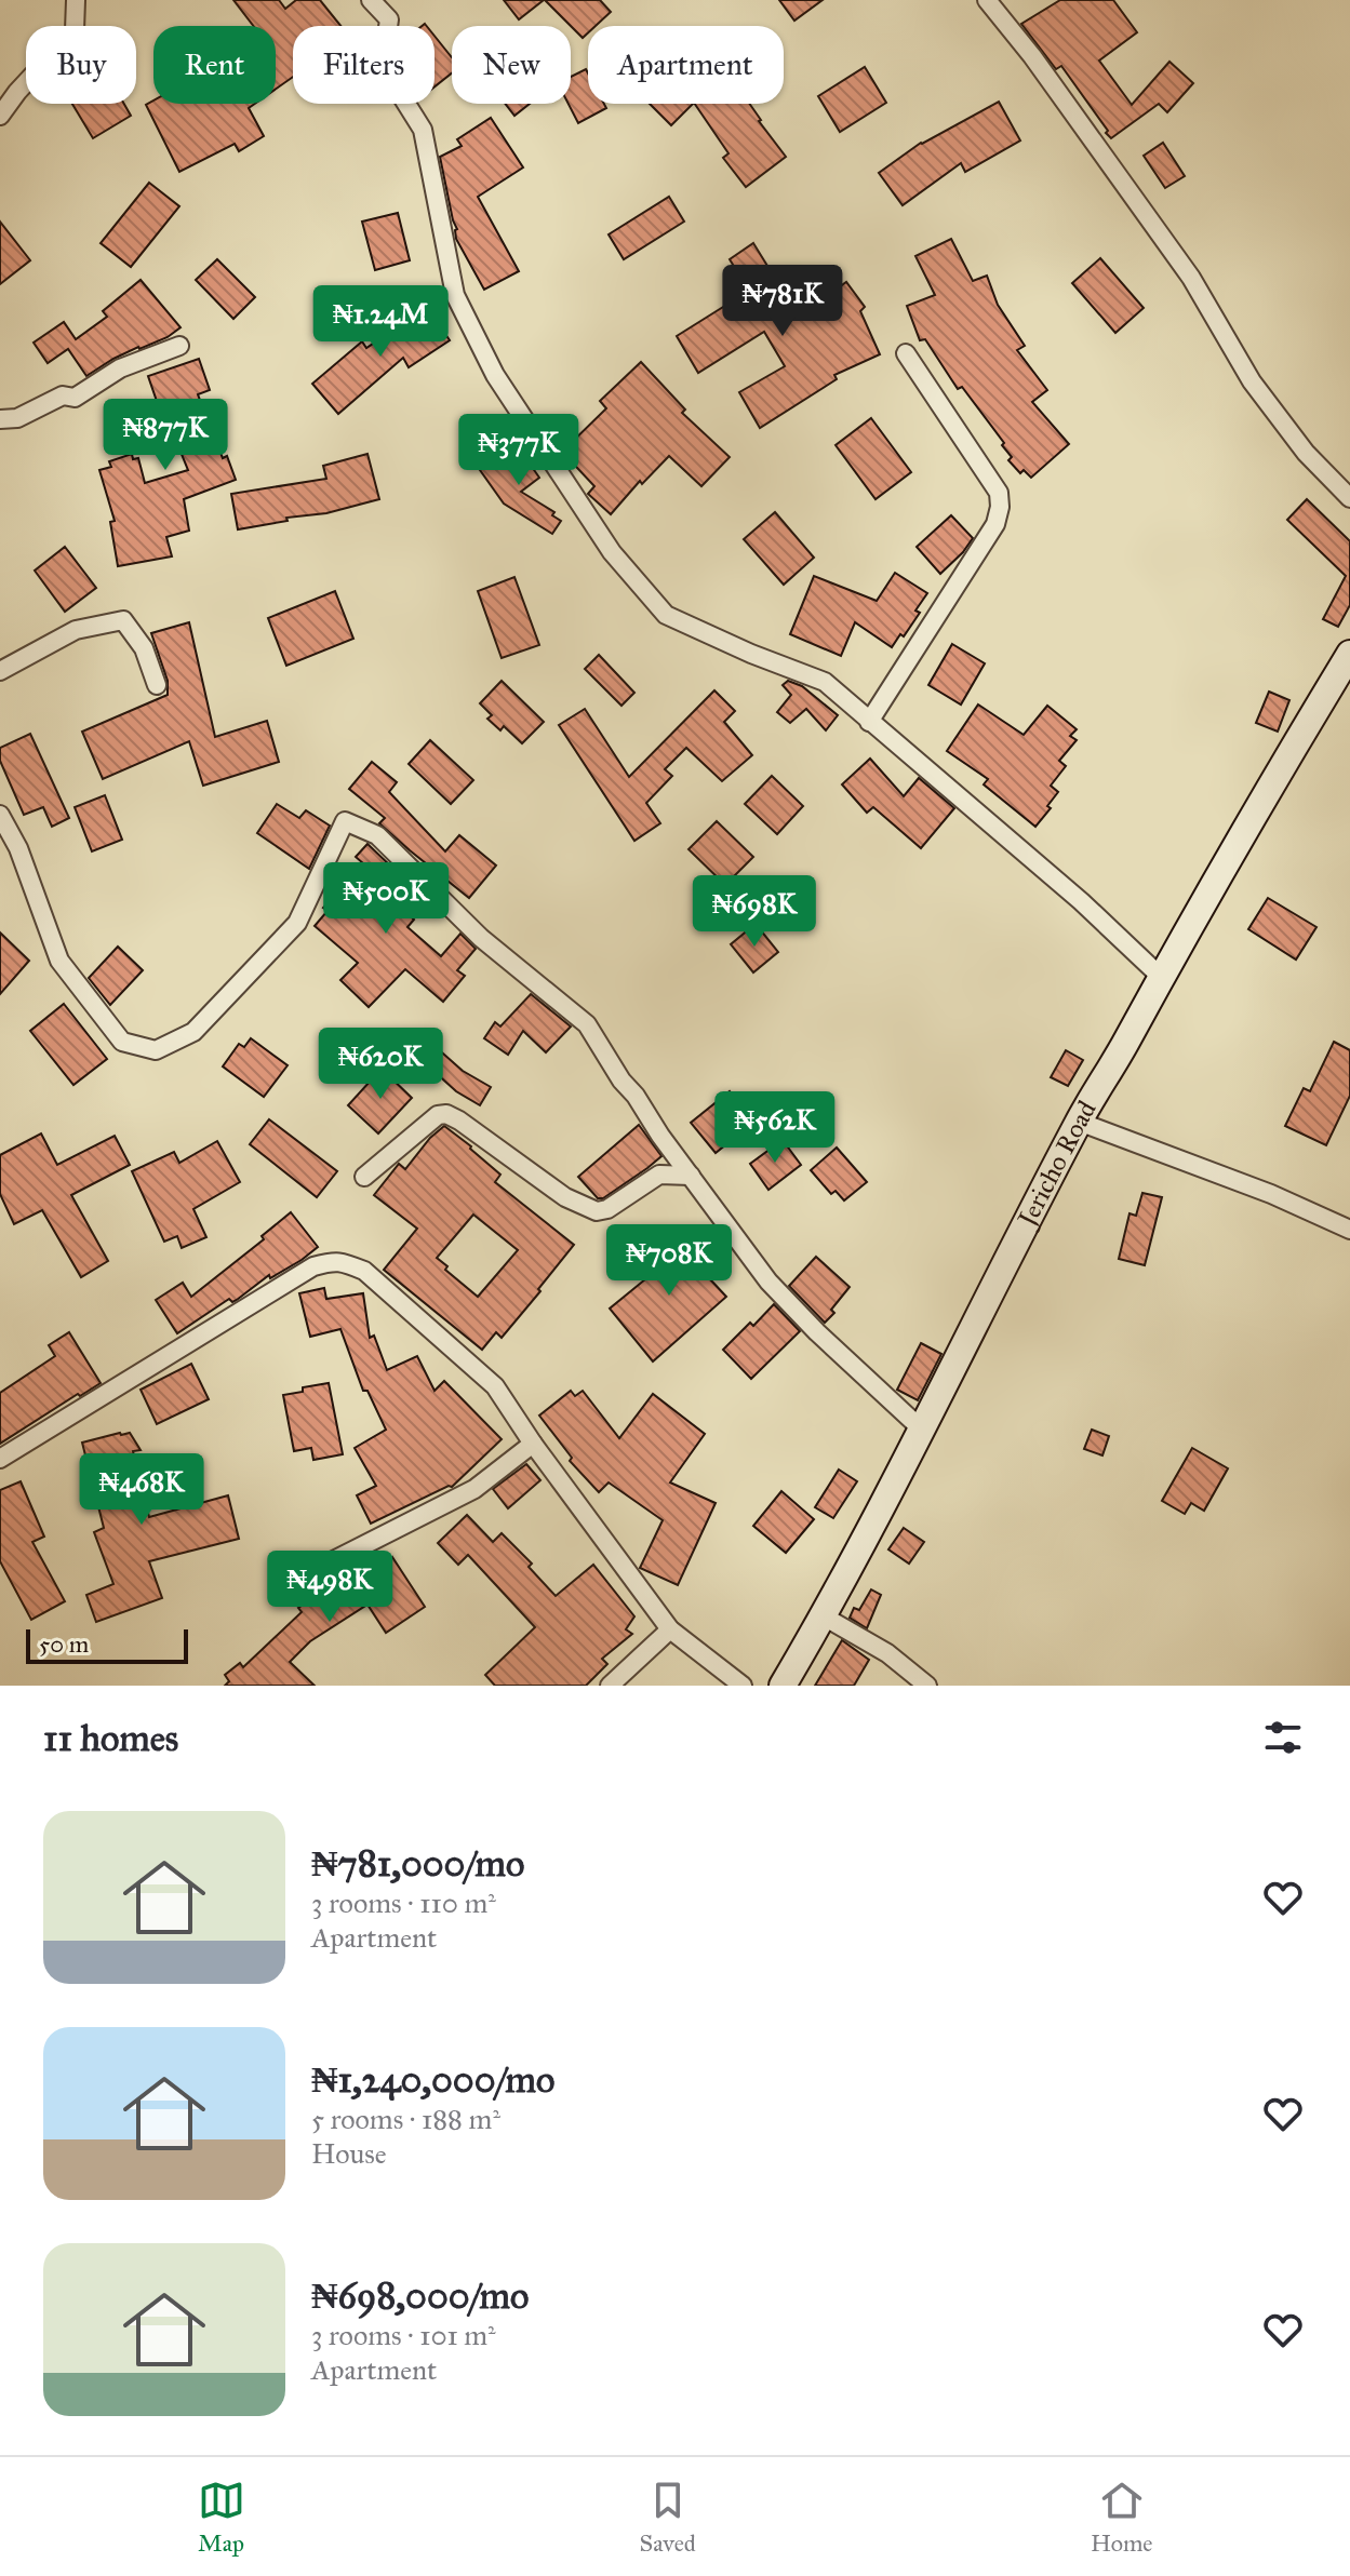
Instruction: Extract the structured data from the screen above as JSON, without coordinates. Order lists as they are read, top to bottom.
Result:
{
  "streets": {
    "street": ["Jericho Road"]
  },
  "scale_bar": "50 m",
  "page": {
    "chip": [
      "Buy",
      "Rent",
      "Filters",
      "New",
      "Apartment"
    ],
    "price": [
      "₦781K",
      "₦1.24M",
      "₦877K",
      "₦377K",
      "₦500K",
      "₦698K",
      "₦620K",
      "₦562K",
      "₦708K",
      "₦468K",
      "₦498K"
    ],
    "scale": "50 m",
    "heading": "11 homes",
    "list": [
      {
        "name": "₦781,000/mo",
        "note": "3 rooms · 110 m² · Apartment"
      },
      {
        "name": "₦1,240,000/mo",
        "note": "5 rooms · 188 m² · House"
      },
      {
        "name": "₦698,000/mo",
        "note": "3 rooms · 101 m² · Apartment"
      }
    ],
    "tabs": ["Map", "Saved", "Home"]
  }
}
